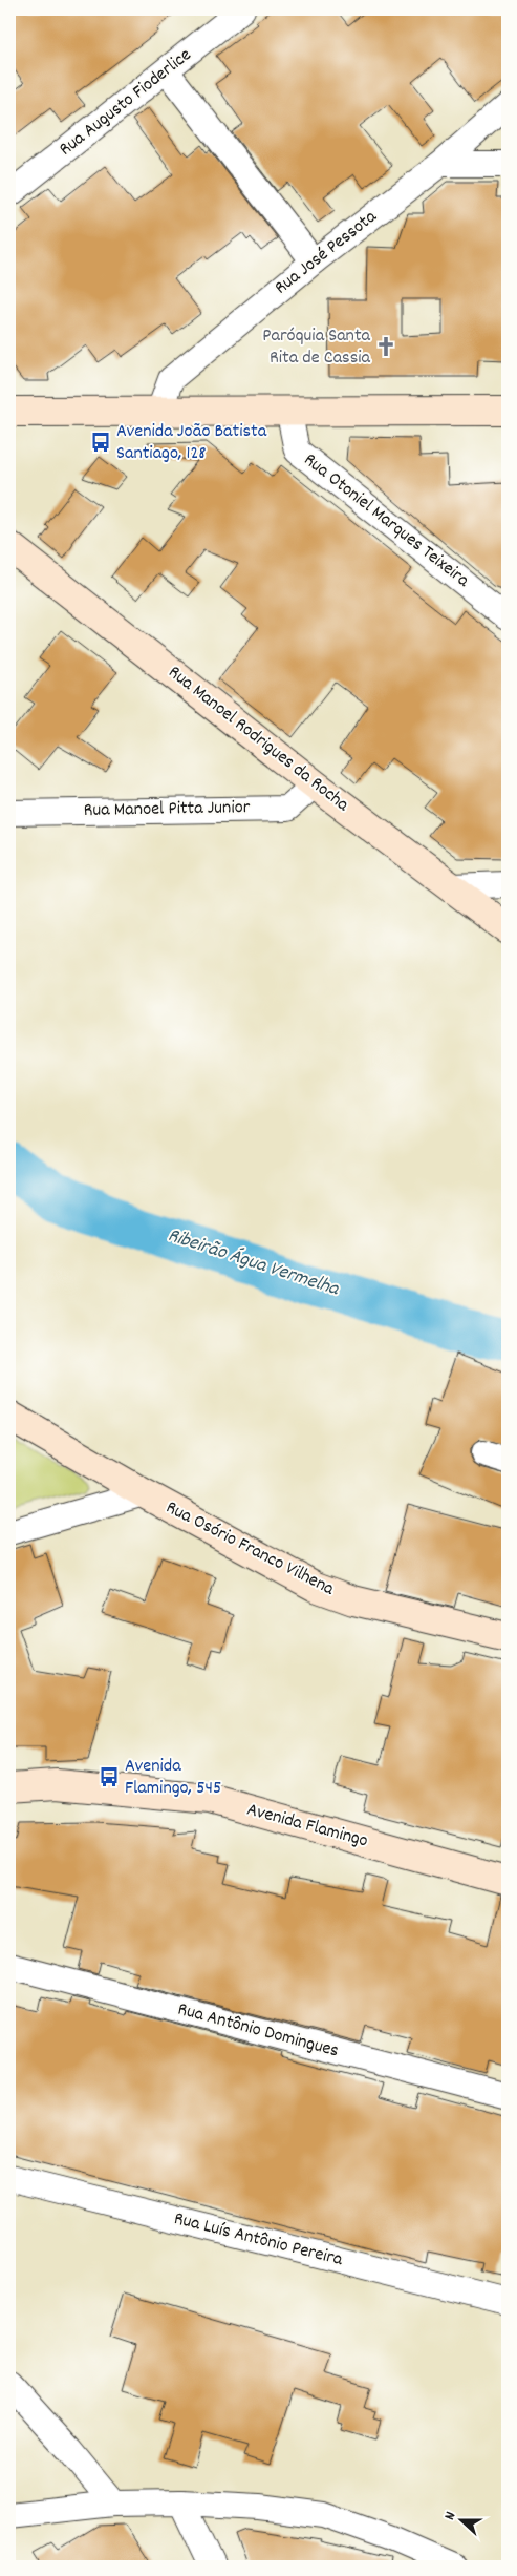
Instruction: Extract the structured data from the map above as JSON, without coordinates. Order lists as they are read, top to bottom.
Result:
{
  "streets": {
    "street": [
      "Rua Augusto Fioderlice",
      "Rua José Pessota",
      "Rua Otoniel Marques Teixeira",
      "Rua Manoel Rodrigues da Rocha",
      "Rua Manoel Pitta Junior",
      "Rua Osório Franco Vilhena",
      "Avenida Flamingo",
      "Rua Antônio Domingues",
      "Rua Luís Antônio Pereira"
    ]
  },
  "crossings": [
    ["Rua Manoel Rodrigues da Rocha", "Rua Manoel Pitta Junior"]
  ],
  "water": ["Ribeirão Água Vermelha"],
  "places": {
    "church": ["Paróquia Santa Rita de Cassia"],
    "bus stop": ["Avenida João Batista Santiago, 128", "Avenida Flamingo, 545"]
  },
  "north": "left"
}
